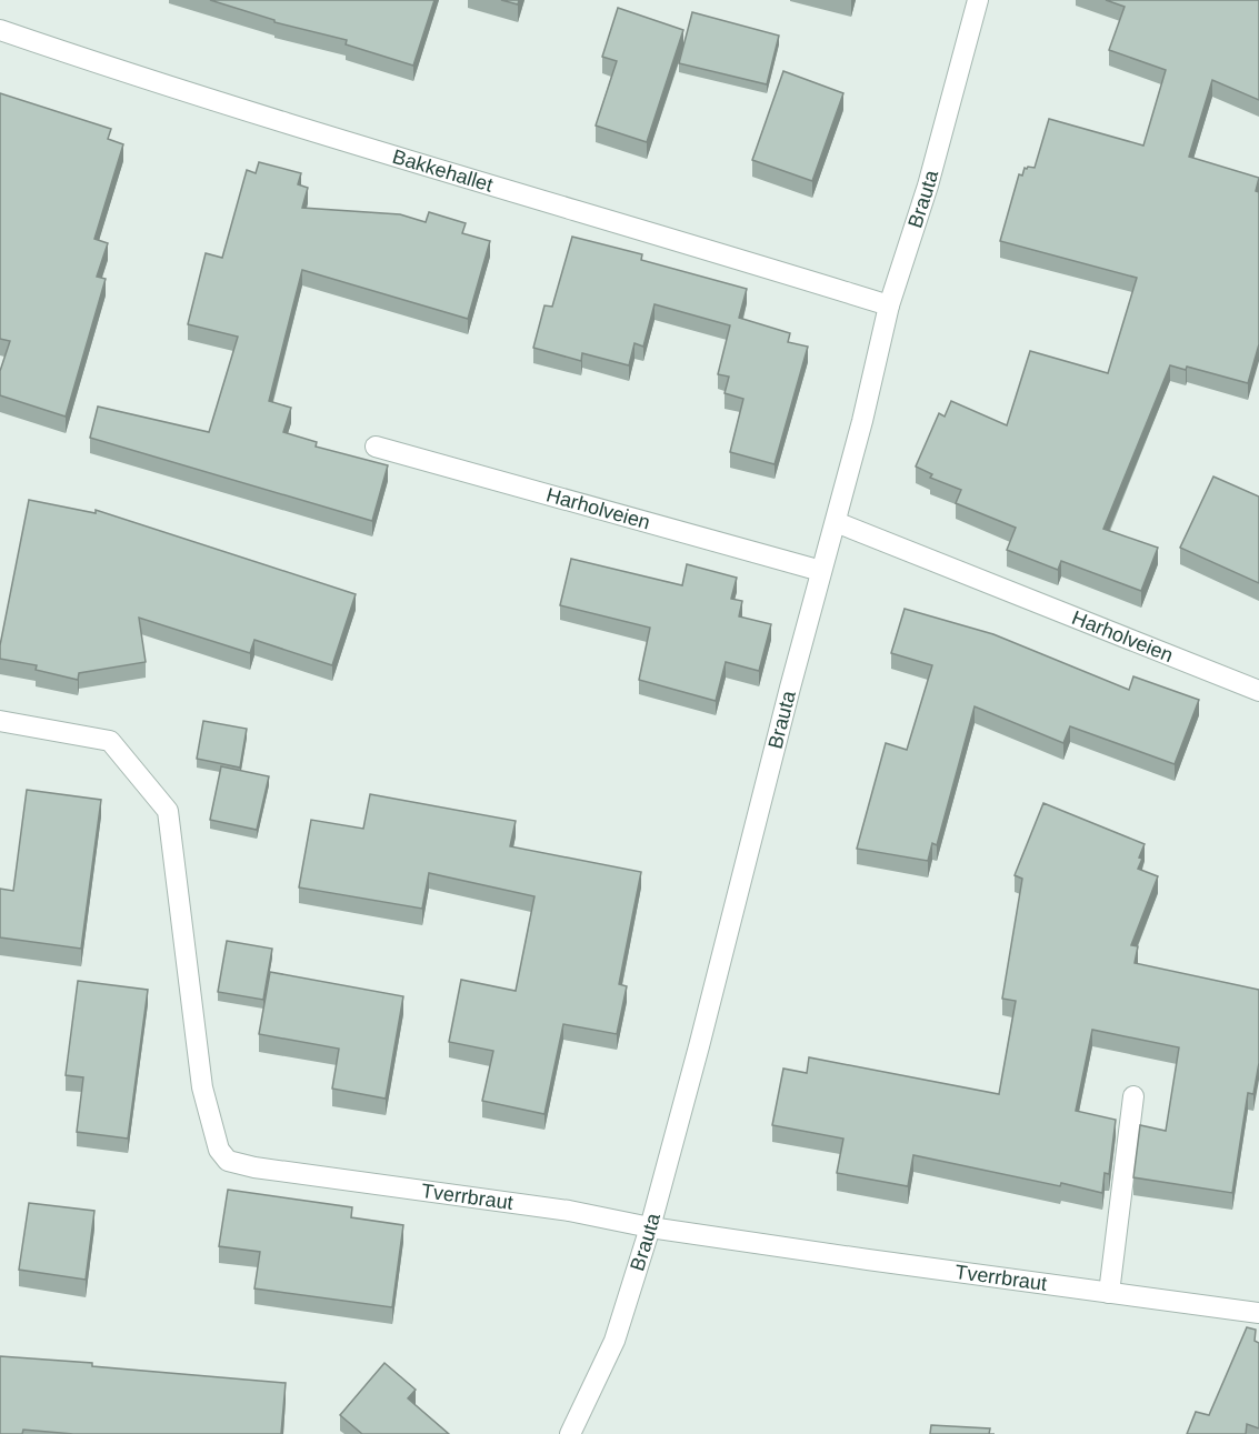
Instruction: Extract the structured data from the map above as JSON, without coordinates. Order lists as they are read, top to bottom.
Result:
{
  "streets": {
    "street": [
      "Bakkehallet",
      "Brauta",
      "Harholveien",
      "Tverrbraut"
    ]
  },
  "crossings": [
    ["Bakkehallet", "Brauta"],
    ["Brauta", "Harholveien"],
    ["Brauta", "Tverrbraut"]
  ]
}
